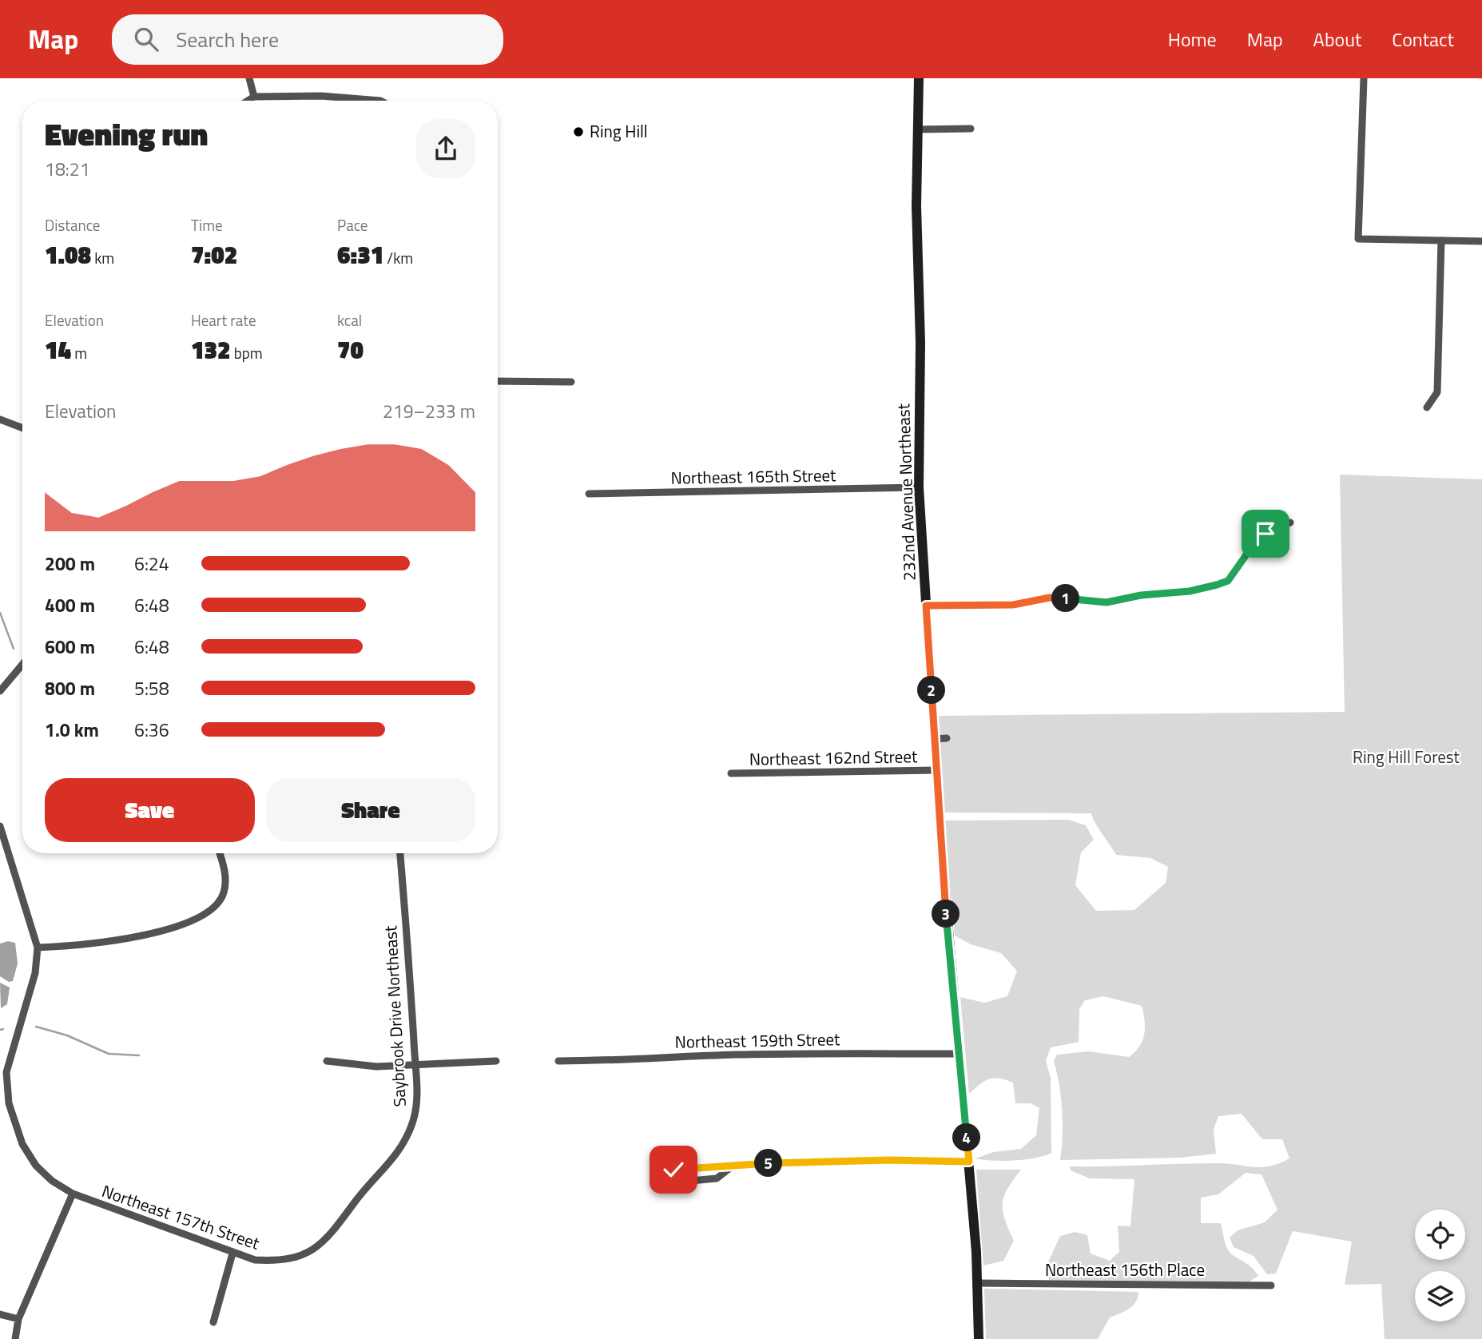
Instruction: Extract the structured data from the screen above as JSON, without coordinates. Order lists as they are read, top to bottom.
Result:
{
  "streets": {
    "street": [
      "Northeast 165th Street",
      "232nd Avenue Northeast",
      "Northeast 162nd Street",
      "Saybrook Drive Northeast",
      "Northeast 159th Street",
      "Northeast 157th Street",
      "Northeast 156th Place"
    ]
  },
  "crossings": [
    ["Northeast 165th Street", "232nd Avenue Northeast"],
    ["232nd Avenue Northeast", "Northeast 162nd Street"],
    ["232nd Avenue Northeast", "Northeast 159th Street"],
    ["232nd Avenue Northeast", "Northeast 156th Place"],
    ["Saybrook Drive Northeast", "Northeast 157th Street"]
  ],
  "parks": ["Ring Hill Forest"],
  "places": ["Ring Hill"],
  "page": {
    "header": "Map",
    "search": "Search here",
    "nav": [
      "Home",
      "Map",
      "About",
      "Contact"
    ],
    "heading": ["Evening run", "18:21"],
    "stats": [
      ["Distance", "1.08 km"],
      ["Time", "7:02"],
      ["Pace", "6:31 /km"],
      ["Elevation", "14 m"],
      ["Heart rate", "132 bpm"],
      ["kcal", "70"]
    ],
    "chart": ["Elevation", "219–233 m"],
    "list": [
      {
        "name": "200 m",
        "note": "6:24"
      },
      {
        "name": "400 m",
        "note": "6:48"
      },
      {
        "name": "600 m",
        "note": "6:48"
      },
      {
        "name": "800 m",
        "note": "5:58"
      },
      {
        "name": "1.0 km",
        "note": "6:36"
      }
    ],
    "pins": [
      "1",
      "2",
      "3",
      "4",
      "5"
    ],
    "buttons": ["Save", "Share"]
  }
}
